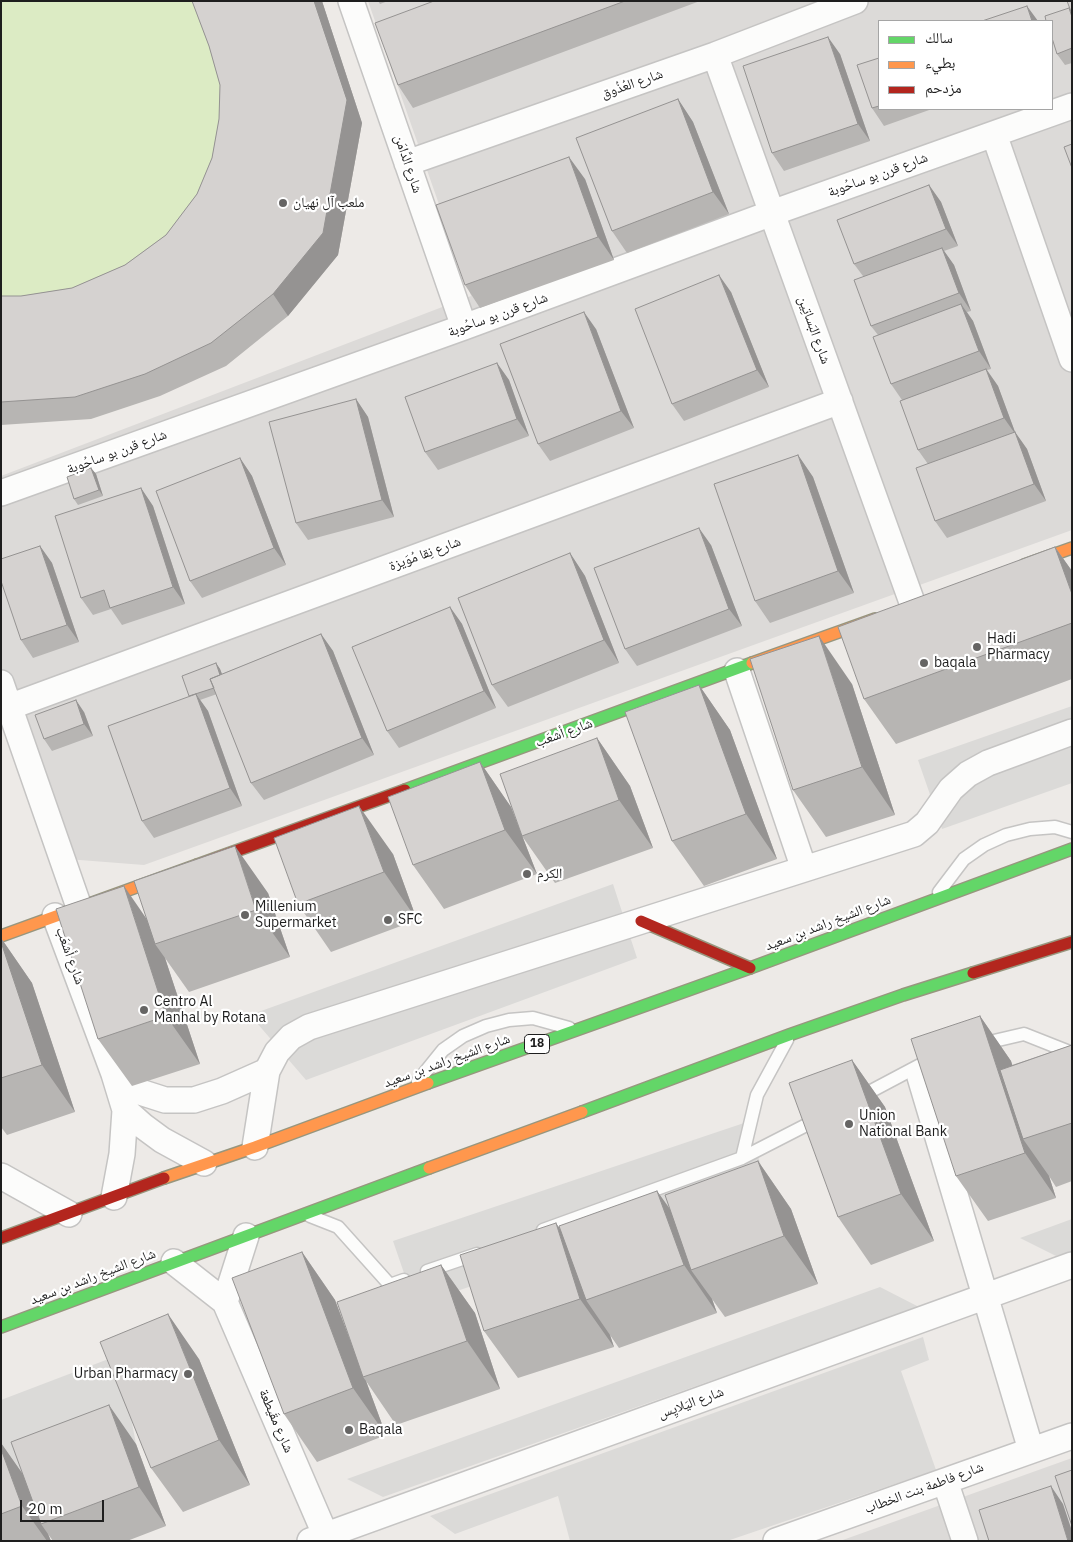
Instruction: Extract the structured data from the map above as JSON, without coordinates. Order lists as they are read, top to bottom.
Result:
{
  "streets": {
    "main road": ["شارع أشعَب", "شارع الشيخ راشد بن سعيد", "18"],
    "street": [
      "شارع العُذُوق",
      "شارع الدَّامَن",
      "شارع قرن بو ساحُوبة",
      "شارع البَساتِين",
      "شارع نِقا مُوَيزة",
      "شارع اليَلايِس",
      "شارع مقَيطعة",
      "شارع فاطمة بنت الخطاب"
    ]
  },
  "crossings": [
    ["شارع العُذُوق", "شارع الدَّامَن"],
    ["شارع العُذُوق", "شارع البَساتِين"],
    ["شارع الدَّامَن", "شارع قرن بو ساحُوبة"],
    ["شارع قرن بو ساحُوبة", "شارع البَساتِين"],
    ["شارع البَساتِين", "شارع نِقا مُوَيزة"],
    ["شارع أشعَب", "شارع الشيخ راشد بن سعيد"],
    ["شارع الشيخ راشد بن سعيد", "شارع مقَيطعة"],
    ["شارع اليَلايِس", "شارع مقَيطعة"]
  ],
  "places": [
    "ملعب آل نهيان",
    "Hadi Pharmacy",
    "baqala",
    "الكرم",
    "Millenium Supermarket",
    "SFC",
    "Centro Al Manhal by Rotana",
    "Union National Bank",
    "Urban Pharmacy",
    "Baqala"
  ],
  "legend": ["سالك", "بطيء", "مزدحم"],
  "scale_bar": "20 m"
}
